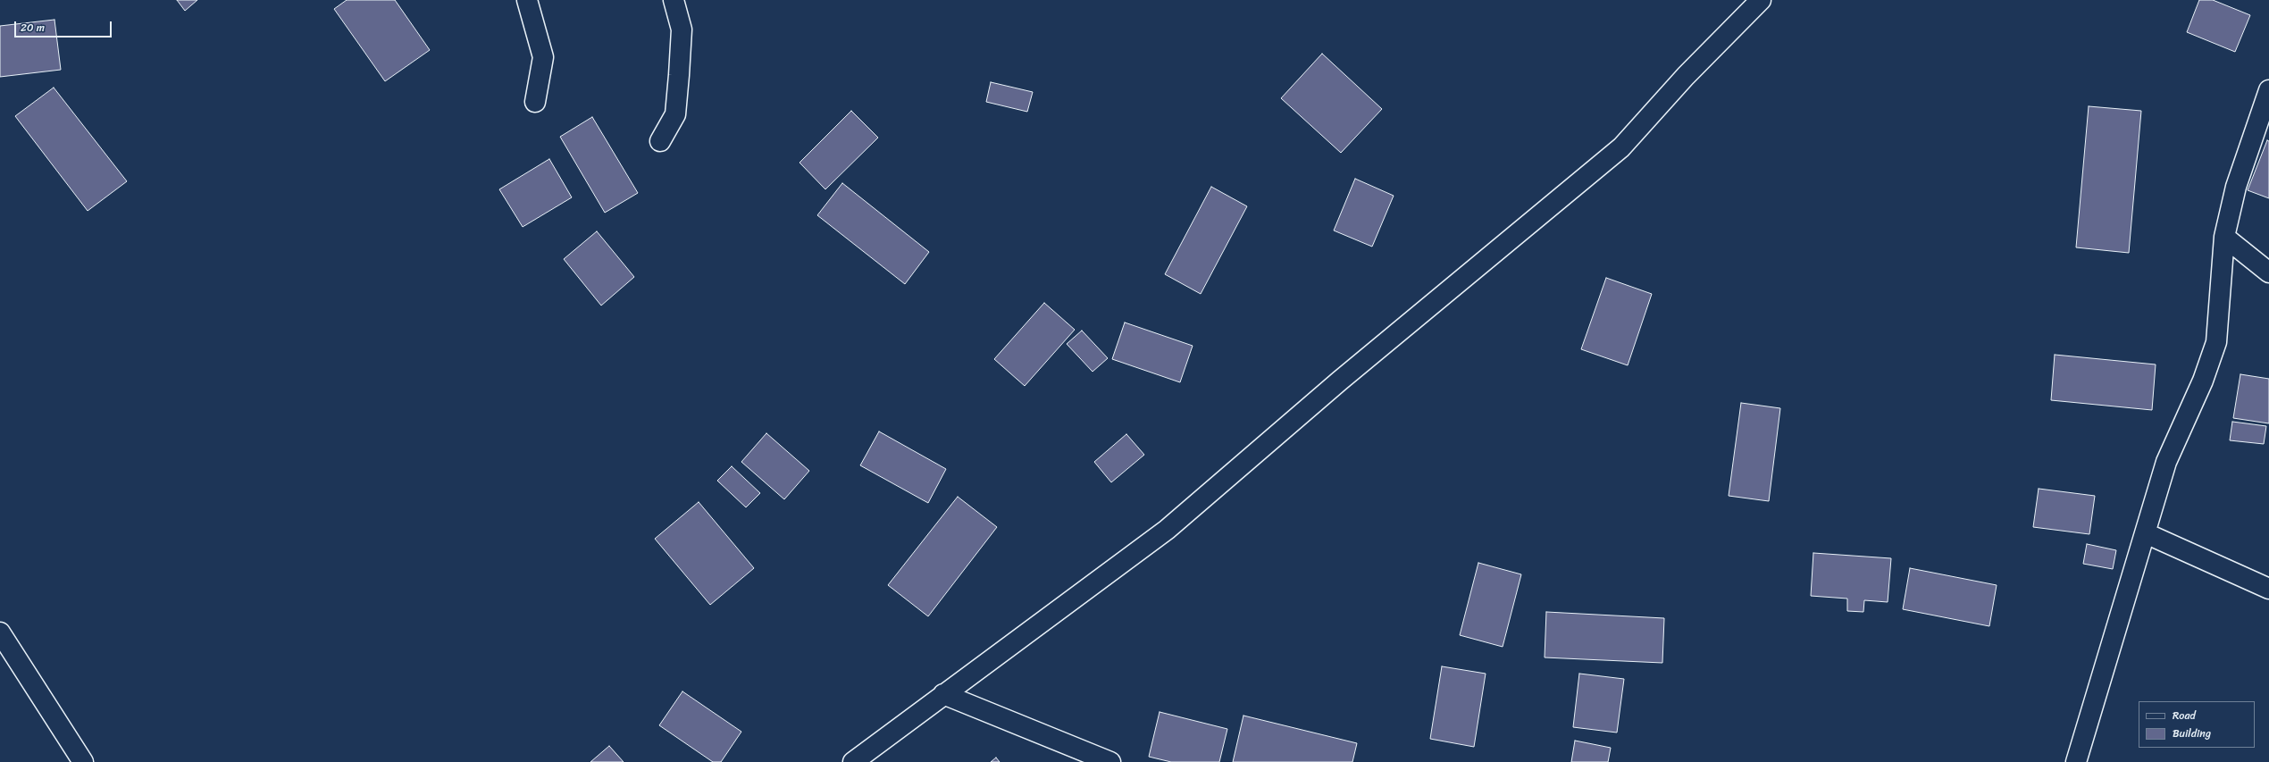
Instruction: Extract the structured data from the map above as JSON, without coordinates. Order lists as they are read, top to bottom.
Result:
{
  "legend": ["Road", "Building"],
  "scale_bar": "20 m"
}
